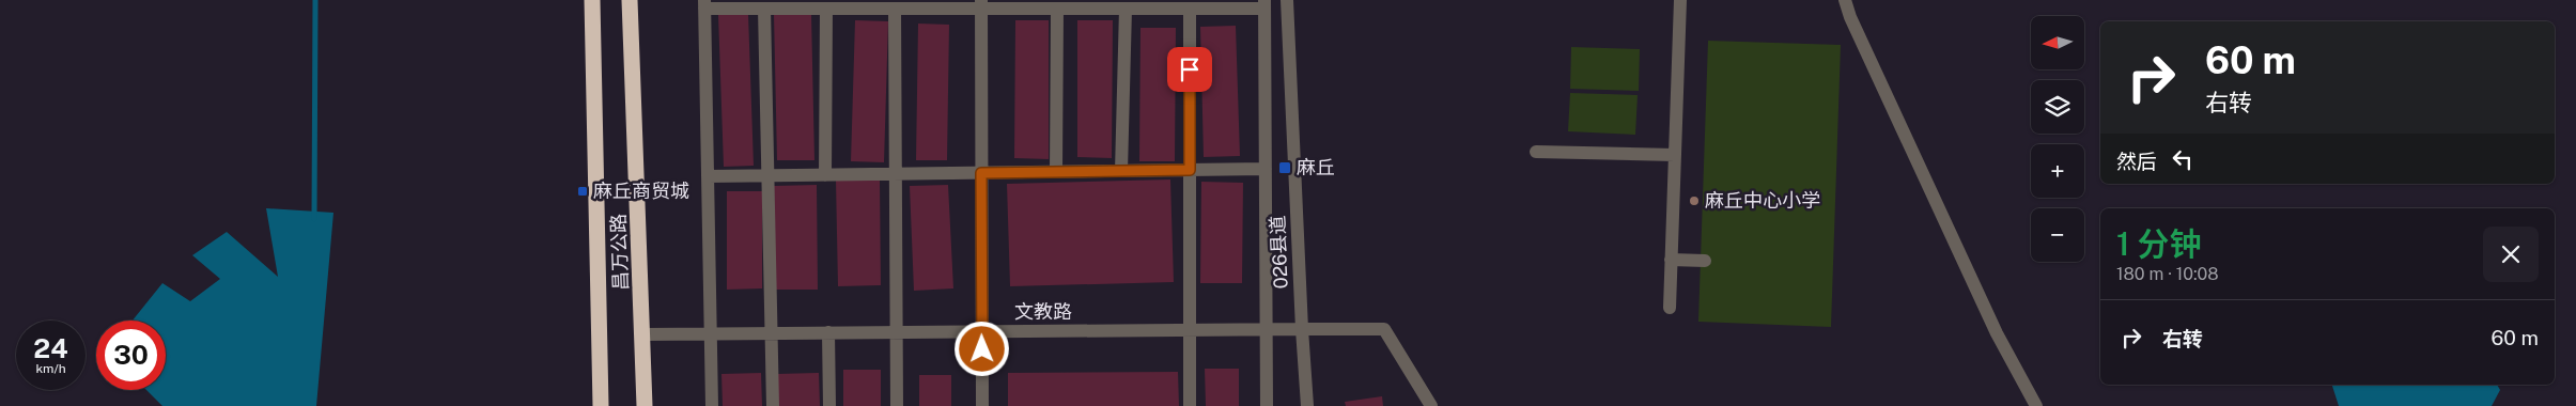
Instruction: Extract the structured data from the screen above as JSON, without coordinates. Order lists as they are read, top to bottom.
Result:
{
  "streets": {
    "highway": ["昌万公路"],
    "street": ["026县道", "文教路"]
  },
  "crossings": [
    ["昌万公路", "文教路"],
    ["026县道", "文教路"]
  ],
  "places": {
    "transit": ["麻丘", "麻丘商贸城"],
    "other": ["麻丘中心小学"]
  },
  "north": "left",
  "page": {
    "map_buttons": ["+", "−"],
    "turn": ["60 m", "右转"],
    "then": "然后",
    "heading": ["1 分钟", "180 m · 10:08"],
    "list": [
      {
        "name": "右转",
        "value": "60 m"
      }
    ],
    "speed": "24 km/h",
    "limit": "30"
  }
}
